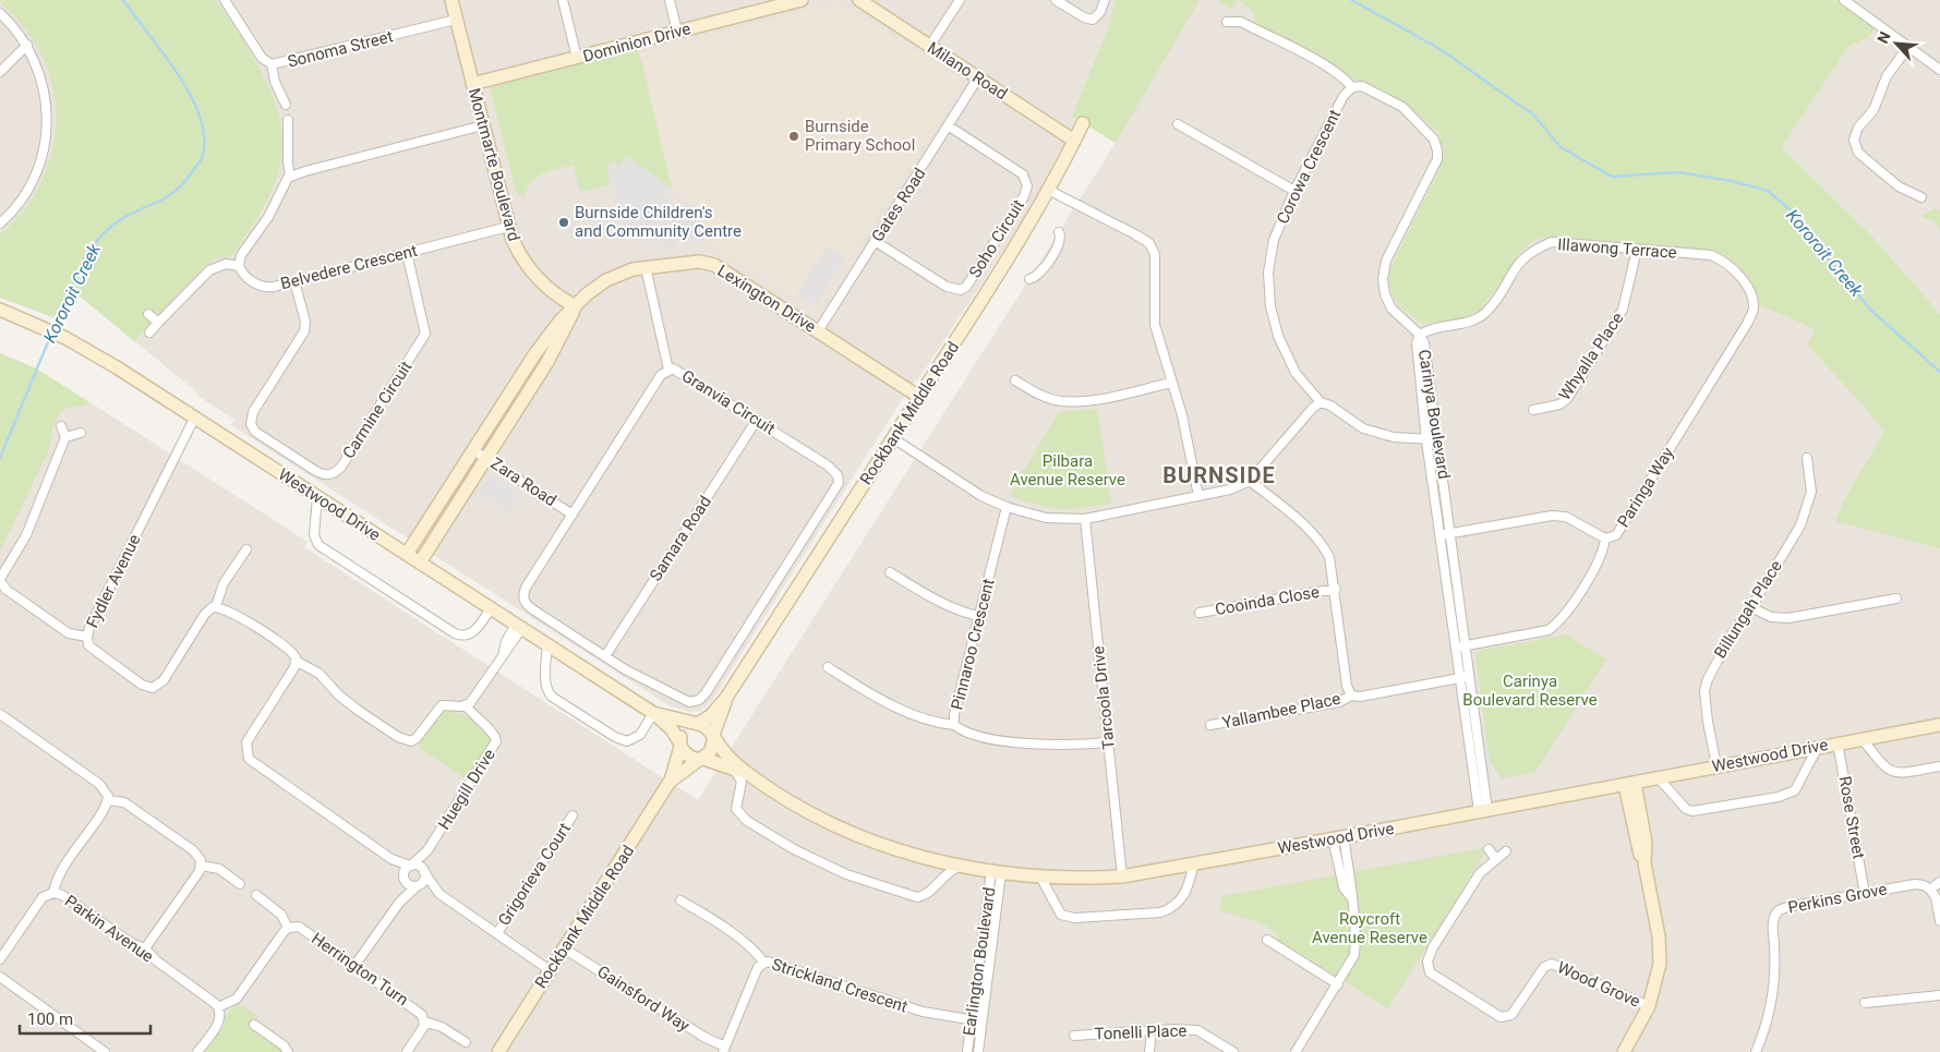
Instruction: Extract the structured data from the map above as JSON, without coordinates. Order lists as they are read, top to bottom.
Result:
{
  "streets": {
    "street": [
      "Dominion Drive",
      "Sonoma Street",
      "Milano Road",
      "Montmarte Boulevard",
      "Corowa Crescent",
      "Gates Road",
      "Soho Circuit",
      "Illawong Terrace",
      "Belvedere Crescent",
      "Lexington Drive",
      "Whyalla Place",
      "Granvia Circuit",
      "Carmine Circuit",
      "Rockbank Middle Road",
      "Carinya Boulevard",
      "Zara Road",
      "Paringa Way",
      "Westwood Drive",
      "Samara Road",
      "Fydler Avenue",
      "Cooinda Close",
      "Billungah Place",
      "Pinnaroo Crescent",
      "Tarcoola Drive",
      "Yallambee Place",
      "Huegill Drive",
      "Rose Street",
      "Grigorieva Court",
      "Perkins Grove",
      "Parkin Avenue",
      "Earlington Boulevard",
      "Herrington Turn",
      "Wood Grove",
      "Strickland Crescent",
      "Gainsford Way",
      "Tonelli Place"
    ]
  },
  "crossings": [
    ["Dominion Drive", "Montmarte Boulevard"],
    ["Sonoma Street", "Montmarte Boulevard"],
    ["Milano Road", "Gates Road"],
    ["Milano Road", "Rockbank Middle Road"],
    ["Montmarte Boulevard", "Belvedere Crescent"],
    ["Montmarte Boulevard", "Lexington Drive"],
    ["Corowa Crescent", "Carinya Boulevard"],
    ["Gates Road", "Soho Circuit"],
    ["Gates Road", "Lexington Drive"],
    ["Illawong Terrace", "Whyalla Place"],
    ["Illawong Terrace", "Carinya Boulevard"],
    ["Illawong Terrace", "Paringa Way"],
    ["Belvedere Crescent", "Carmine Circuit"],
    ["Lexington Drive", "Rockbank Middle Road"],
    ["Lexington Drive", "Zara Road"],
    ["Lexington Drive", "Westwood Drive"],
    ["Granvia Circuit", "Zara Road"],
    ["Granvia Circuit", "Samara Road"],
    ["Rockbank Middle Road", "Westwood Drive"],
    ["Rockbank Middle Road", "Gainsford Way"],
    ["Carinya Boulevard", "Paringa Way"],
    ["Carinya Boulevard", "Westwood Drive"],
    ["Carinya Boulevard", "Yallambee Place"],
    ["Westwood Drive", "Fydler Avenue"],
    ["Westwood Drive", "Billungah Place"],
    ["Westwood Drive", "Tarcoola Drive"],
    ["Westwood Drive", "Rose Street"],
    ["Westwood Drive", "Earlington Boulevard"],
    ["Pinnaroo Crescent", "Tarcoola Drive"],
    ["Rose Street", "Perkins Grove"],
    ["Earlington Boulevard", "Strickland Crescent"],
    ["Strickland Crescent", "Gainsford Way"]
  ],
  "districts": ["BURNSIDE"],
  "water": ["Kororoit Creek"],
  "parks": ["Pilbara Avenue Reserve", "Carinya Boulevard Reserve", "Roycroft Avenue Reserve"],
  "places": ["Burnside Primary School", "Burnside Children's and Community Centre"],
  "scale_bar": "100 m",
  "north": "top left"
}
